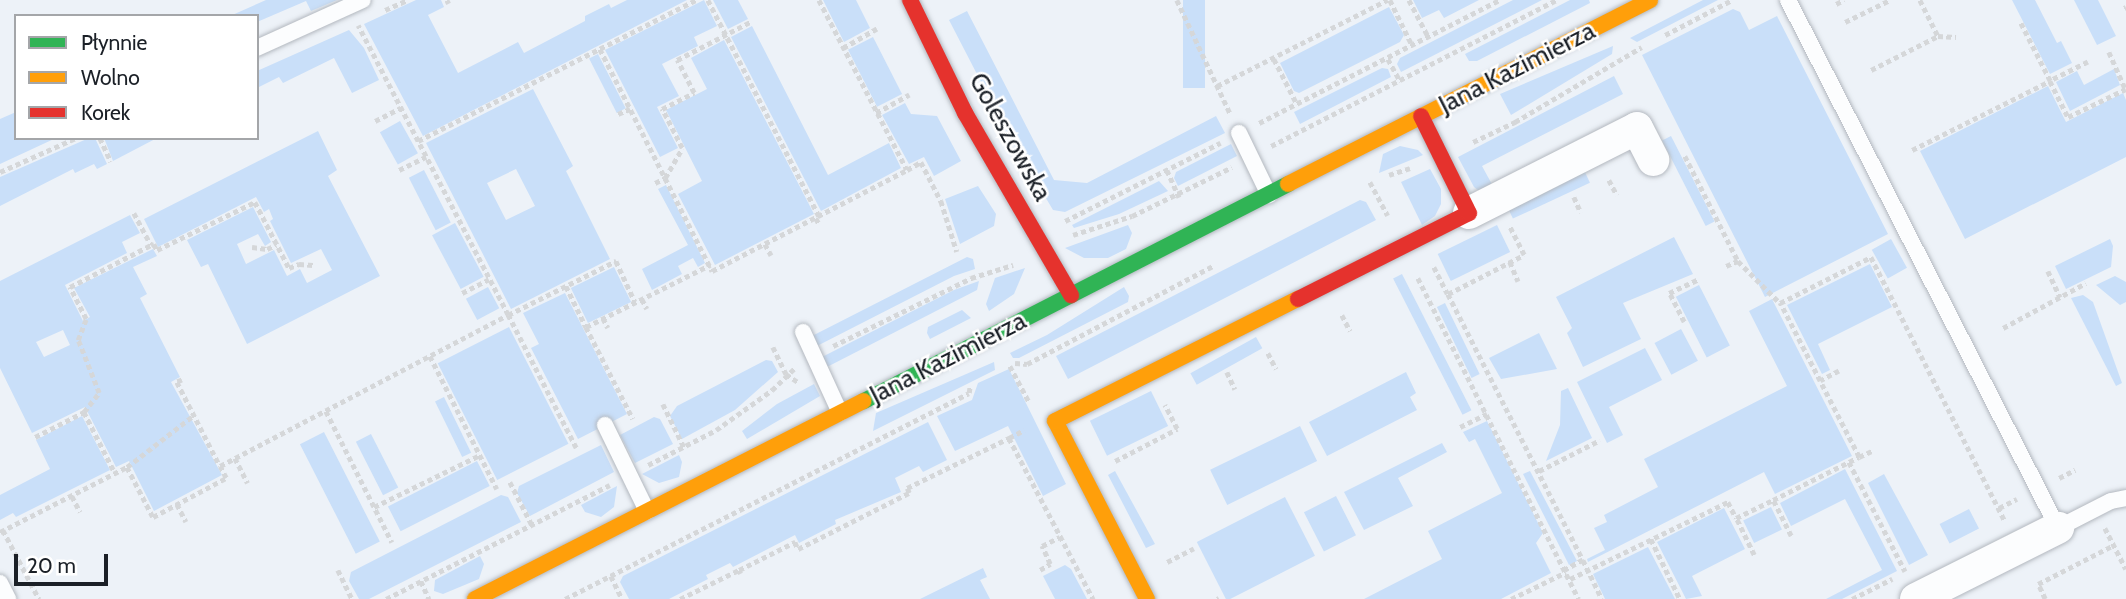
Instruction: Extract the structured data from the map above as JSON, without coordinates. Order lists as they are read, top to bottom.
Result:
{
  "streets": {
    "street": ["Jana Kazimierza", "Goleszowska"]
  },
  "crossings": [
    ["Jana Kazimierza", "Goleszowska"]
  ],
  "legend": ["Płynnie", "Wolno", "Korek"],
  "scale_bar": "20 m"
}
